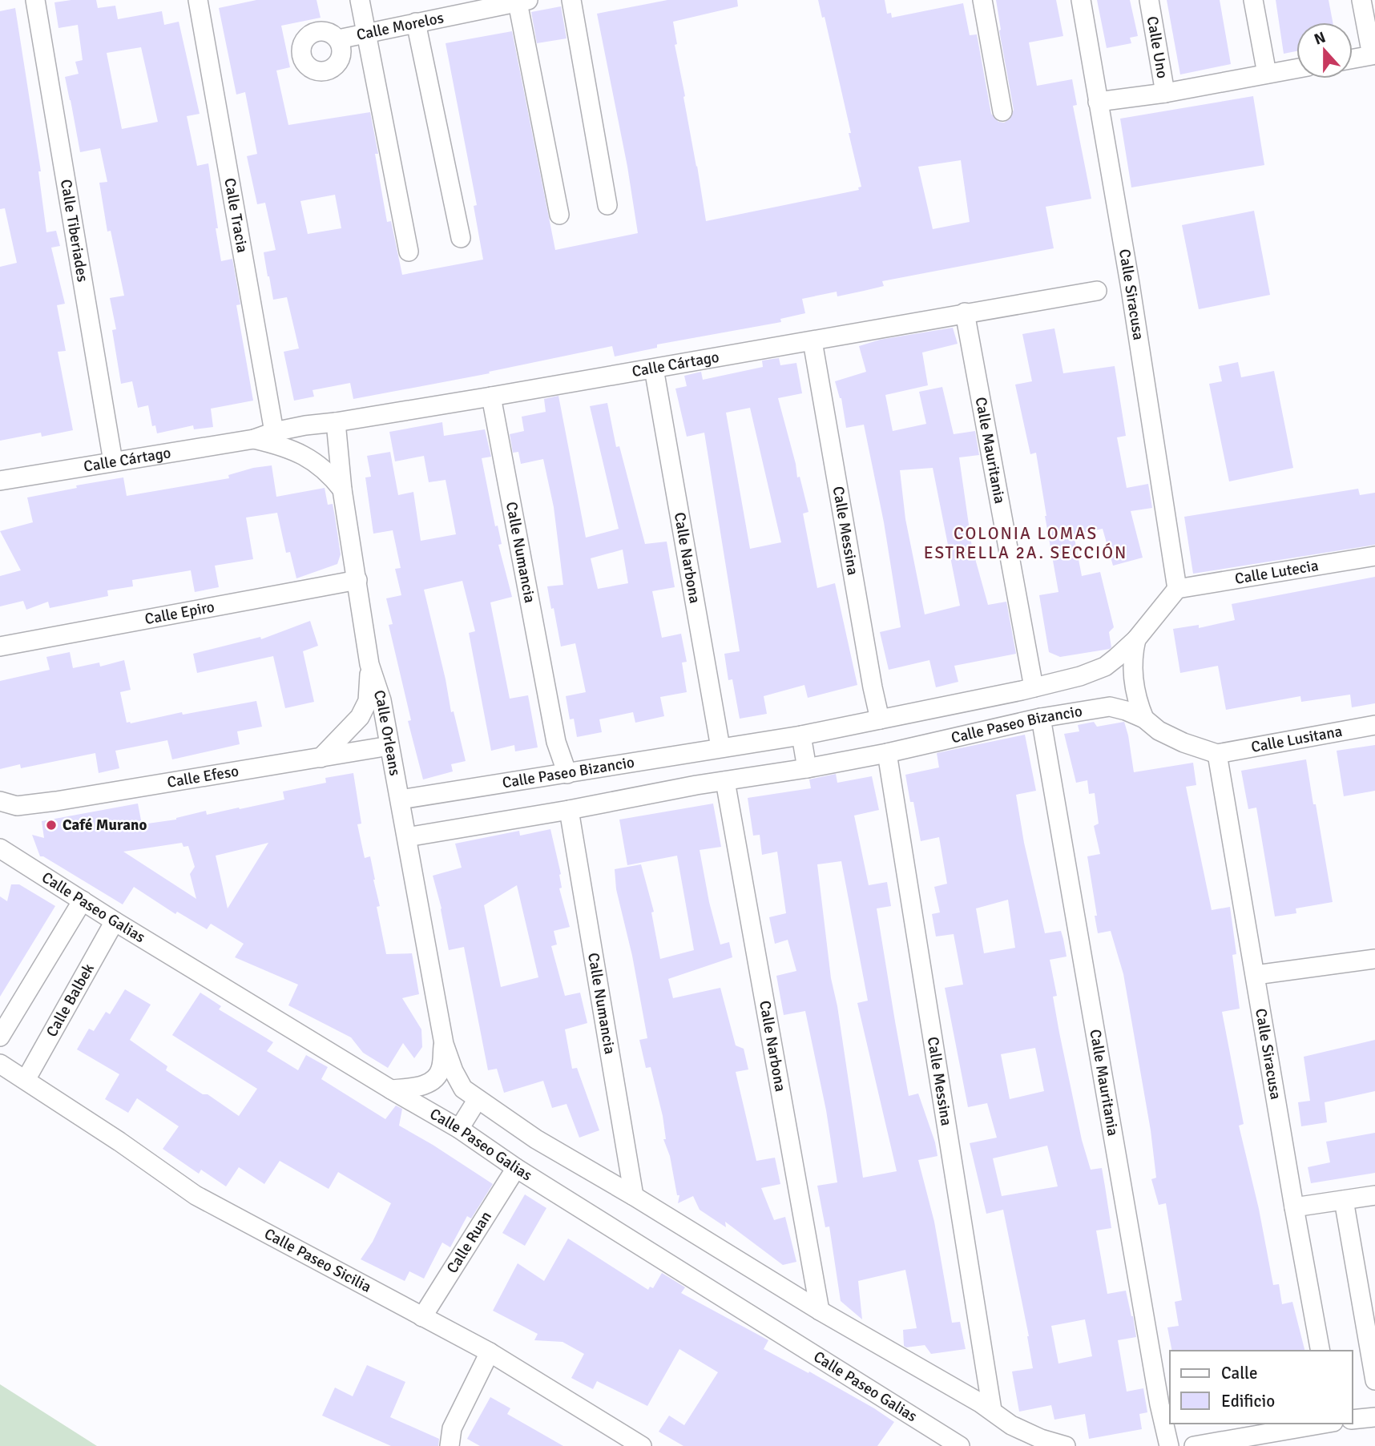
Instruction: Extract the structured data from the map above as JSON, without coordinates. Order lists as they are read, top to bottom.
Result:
{
  "streets": {
    "street": [
      "Calle Morelos",
      "Calle Uno",
      "Calle Tracia",
      "Calle Tiberiades",
      "Calle Siracusa",
      "Calle Cártago",
      "Calle Mauritania",
      "Calle Messina",
      "Calle Numancia",
      "Calle Narbona",
      "Calle Lutecia",
      "Calle Epiro",
      "Calle Paseo Bizancio",
      "Calle Orleans",
      "Calle Lusitana",
      "Calle Efeso",
      "Calle Paseo Galias",
      "Calle Balbek",
      "Calle Ruan",
      "Calle Paseo Sicilia"
    ]
  },
  "crossings": [
    ["Calle Tracia", "Calle Cártago"],
    ["Calle Tiberiades", "Calle Cártago"],
    ["Calle Siracusa", "Calle Lutecia"],
    ["Calle Siracusa", "Calle Paseo Bizancio"],
    ["Calle Siracusa", "Calle Lusitana"],
    ["Calle Cártago", "Calle Mauritania"],
    ["Calle Cártago", "Calle Messina"],
    ["Calle Cártago", "Calle Numancia"],
    ["Calle Cártago", "Calle Narbona"],
    ["Calle Cártago", "Calle Orleans"],
    ["Calle Mauritania", "Calle Paseo Bizancio"],
    ["Calle Messina", "Calle Paseo Bizancio"],
    ["Calle Numancia", "Calle Paseo Bizancio"],
    ["Calle Narbona", "Calle Paseo Bizancio"],
    ["Calle Lutecia", "Calle Paseo Bizancio"],
    ["Calle Epiro", "Calle Orleans"],
    ["Calle Paseo Bizancio", "Calle Orleans"],
    ["Calle Paseo Bizancio", "Calle Lusitana"],
    ["Calle Orleans", "Calle Efeso"],
    ["Calle Paseo Galias", "Calle Balbek"],
    ["Calle Paseo Galias", "Calle Ruan"],
    ["Calle Balbek", "Calle Paseo Sicilia"],
    ["Calle Ruan", "Calle Paseo Sicilia"]
  ],
  "districts": ["COLONIA LOMAS ESTRELLA 2A. SECCIÓN"],
  "places": ["Café Murano"],
  "legend": ["Calle", "Edificio"],
  "north": "top"
}
